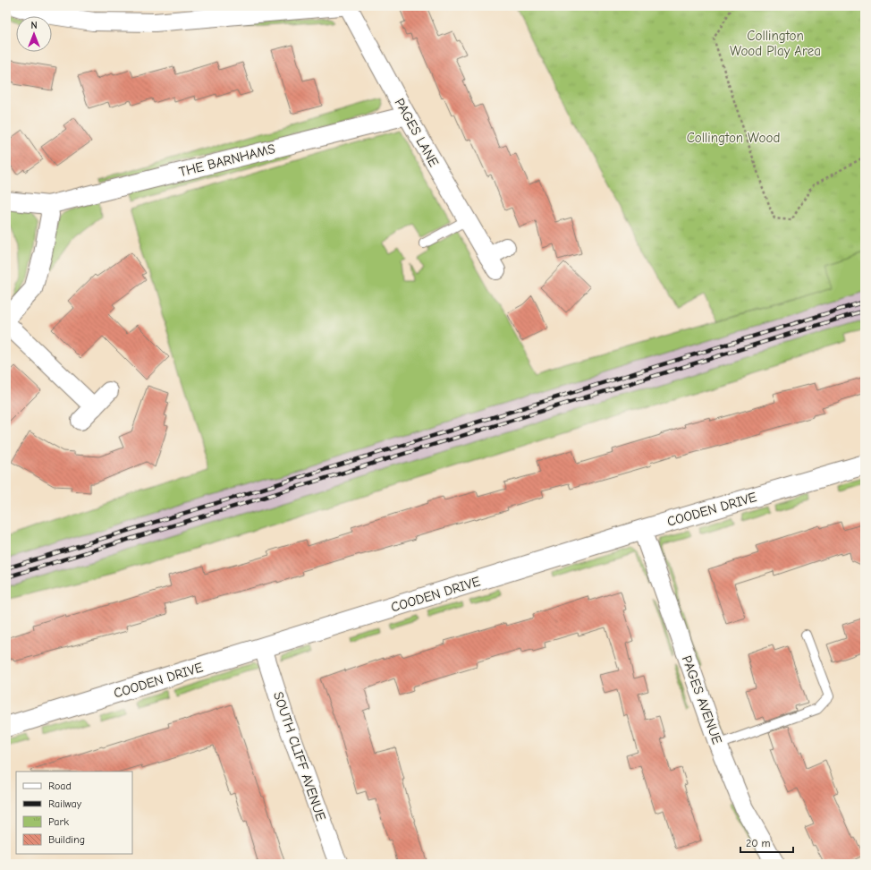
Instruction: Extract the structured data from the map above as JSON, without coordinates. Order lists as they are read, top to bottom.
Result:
{
  "streets": {
    "main road": ["COODEN DRIVE"],
    "street": [
      "PAGES LANE",
      "THE BARNHAMS",
      "PAGES AVENUE",
      "SOUTH CLIFF AVENUE"
    ]
  },
  "crossings": [
    ["PAGES LANE", "THE BARNHAMS"],
    ["COODEN DRIVE", "PAGES AVENUE"],
    ["COODEN DRIVE", "SOUTH CLIFF AVENUE"]
  ],
  "parks": ["Collington Wood Play Area", "Collington Wood"],
  "legend": [
    "Road",
    "Railway",
    "Park",
    "Building"
  ],
  "scale_bar": "20 m",
  "north": "top"
}
